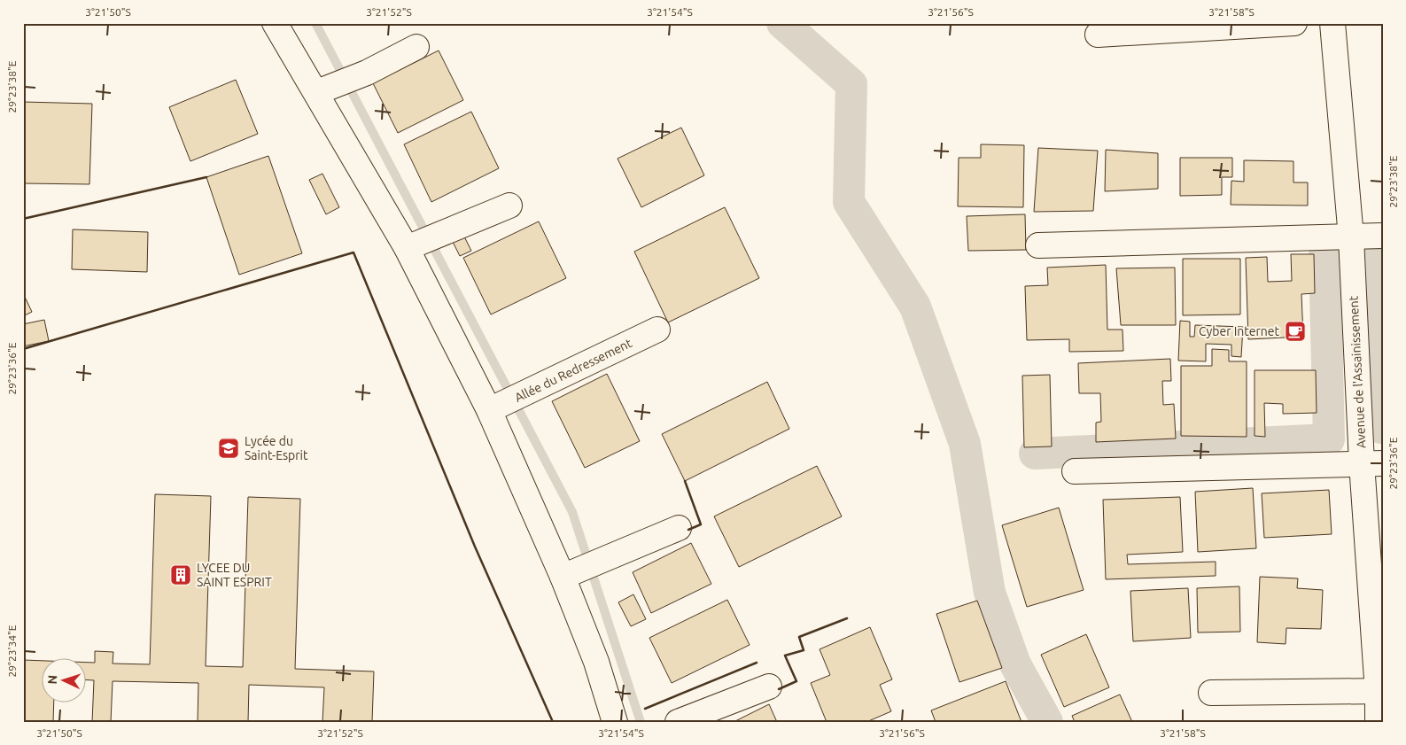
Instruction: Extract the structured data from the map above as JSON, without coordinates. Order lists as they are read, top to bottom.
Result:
{
  "streets": {
    "street": ["Allée du Redressement", "Avenue de l'Assainissement"]
  },
  "places": {
    "cafe": ["Cyber Internet"],
    "school or university": ["Lycée du Saint-Esprit"],
    "building": ["LYCEE DU SAINT ESPRIT"]
  },
  "north": "left",
  "coordinates": [
    "3°21'50\"S",
    "3°21'52\"S",
    "3°21'54\"S",
    "3°21'56\"S",
    "3°21'58\"S",
    "29°23'38\"E",
    "29°23'36\"E",
    "29°23'34\"E"
  ]
}
